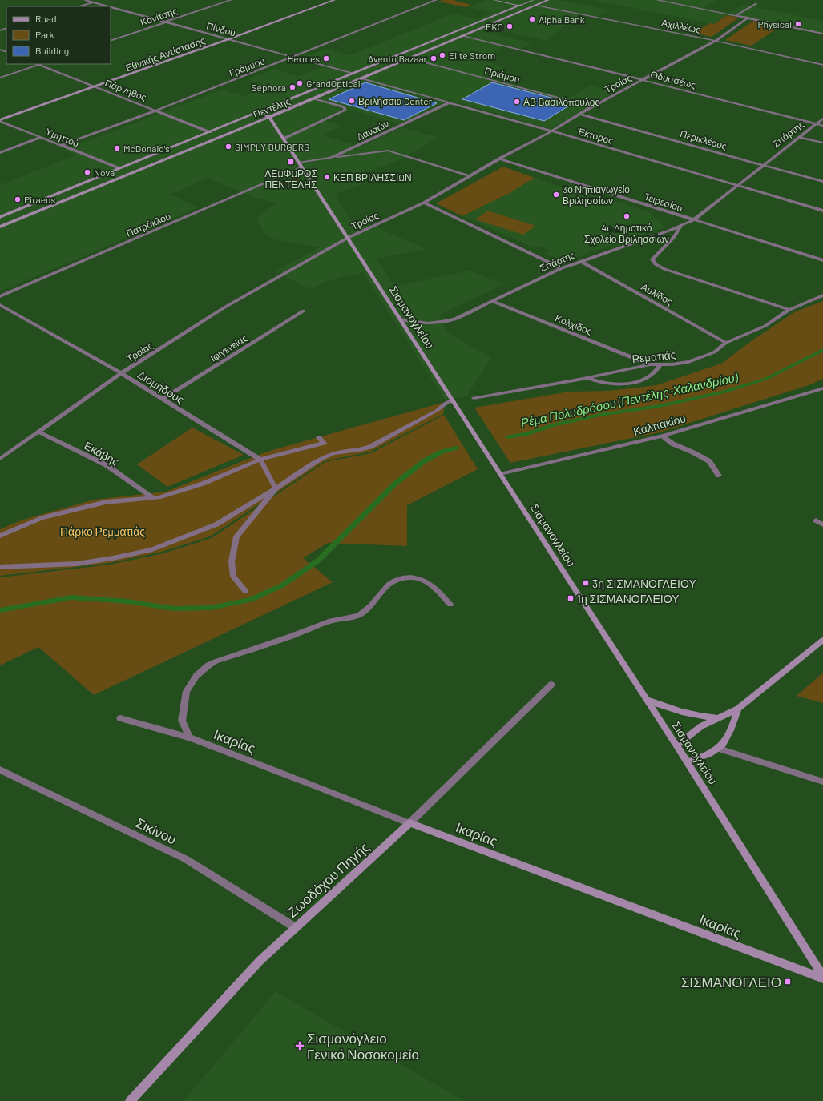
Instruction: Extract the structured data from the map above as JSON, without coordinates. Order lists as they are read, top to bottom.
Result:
{
  "streets": {
    "street": [
      "Κονίτσης",
      "Αχιλλέως",
      "Πίνδου",
      "Εθνικής Αντίστασης",
      "Γράμμου",
      "Πριάμου",
      "Οδυσσέως",
      "Τροίας",
      "Πάρνηθος",
      "Πεντέλης",
      "Δαναών",
      "Σπάρτης",
      "Έκτορος",
      "Υμηττού",
      "Περικλέους",
      "Τειρεσίου",
      "Πατρόκλου",
      "Αυλίδος",
      "Σισμανογλείου",
      "Κολχίδος",
      "Ιφιγενείας",
      "Ρεματιάς",
      "Διομήδους",
      "Καλπακίου",
      "Εκάβης",
      "Ικαρίας",
      "Σικίνου",
      "Ζωοδόχου Πηγής"
    ]
  },
  "crossings": [
    ["Κονίτσης", "Πίνδου"],
    ["Αχιλλέως", "Τροίας"],
    ["Αχιλλέως", "Πεντέλης"],
    ["Πίνδου", "Εθνικής Αντίστασης"],
    ["Πίνδου", "Γράμμου"],
    ["Πίνδου", "Πεντέλης"],
    ["Εθνικής Αντίστασης", "Πάρνηθος"],
    ["Εθνικής Αντίστασης", "Υμηττού"],
    ["Γράμμου", "Πάρνηθος"],
    ["Γράμμου", "Υμηττού"],
    ["Πριάμου", "Τροίας"],
    ["Πριάμου", "Πεντέλης"],
    ["Οδυσσέως", "Τροίας"],
    ["Οδυσσέως", "Πεντέλης"],
    ["Οδυσσέως", "Σπάρτης"],
    ["Τροίας", "Έκτορος"],
    ["Τροίας", "Περικλέους"],
    ["Τροίας", "Τειρεσίου"],
    ["Τροίας", "Σισμανογλείου"],
    ["Τροίας", "Διομήδους"],
    ["Τροίας", "Εκάβης"],
    ["Πάρνηθος", "Πεντέλης"],
    ["Πεντέλης", "Έκτορος"],
    ["Πεντέλης", "Υμηττού"],
    ["Πεντέλης", "Σισμανογλείου"],
    ["Δαναών", "Έκτορος"],
    ["Δαναών", "Σισμανογλείου"],
    ["Σπάρτης", "Έκτορος"],
    ["Σπάρτης", "Περικλέους"],
    ["Σπάρτης", "Τειρεσίου"],
    ["Σπάρτης", "Αυλίδος"],
    ["Σπάρτης", "Σισμανογλείου"],
    ["Σπάρτης", "Κολχίδος"],
    ["Πατρόκλου", "Σισμανογλείου"],
    ["Αυλίδος", "Ρεματιάς"],
    ["Σισμανογλείου", "Καλπακίου"],
    ["Κολχίδος", "Ρεματιάς"],
    ["Ιφιγενείας", "Διομήδους"],
    ["Ικαρίας", "Ζωοδόχου Πηγής"],
    ["Σικίνου", "Ζωοδόχου Πηγής"]
  ],
  "water": ["Ρέμα Πολυδρόσου (Πεντέλης-Χαλανδρίου)"],
  "parks": ["Πάρκο Ρεμματιάς"],
  "places": {
    "other": [
      "Alpha Bank",
      "Physical",
      "EKO",
      "Elite Strom",
      "Hermes",
      "Avento Bazaar",
      "GrandOptical",
      "Sephora",
      "Βριλήσσια Center",
      "ΑΒ Βασιλόπουλος",
      "SIMPLY BURGERS",
      "McDonald's",
      "Nova",
      "ΚΕΠ ΒΡΙΛΗΣΣΙΩΝ",
      "3ο Νηπιαγωγείο Βριλησσίων",
      "Piraeus",
      "4o Δημοτικό Σχολείο Βριλησσίων"
    ],
    "transit": [
      "ΛΕΩΦΩΡΟΣ ΠΕΝΤΕΛΗΣ",
      "3η ΣΙΣΜΑΝΟΓΛΕΙΟΥ",
      "1η ΣΙΣΜΑΝΟΓΛΕΙΟΥ",
      "ΣΙΣΜΑΝΟΓΛΕΙΟ"
    ],
    "health": ["Σισμανόγλειο Γενικό Νοσοκομείο"]
  },
  "legend": ["Road", "Park", "Building"]
}
